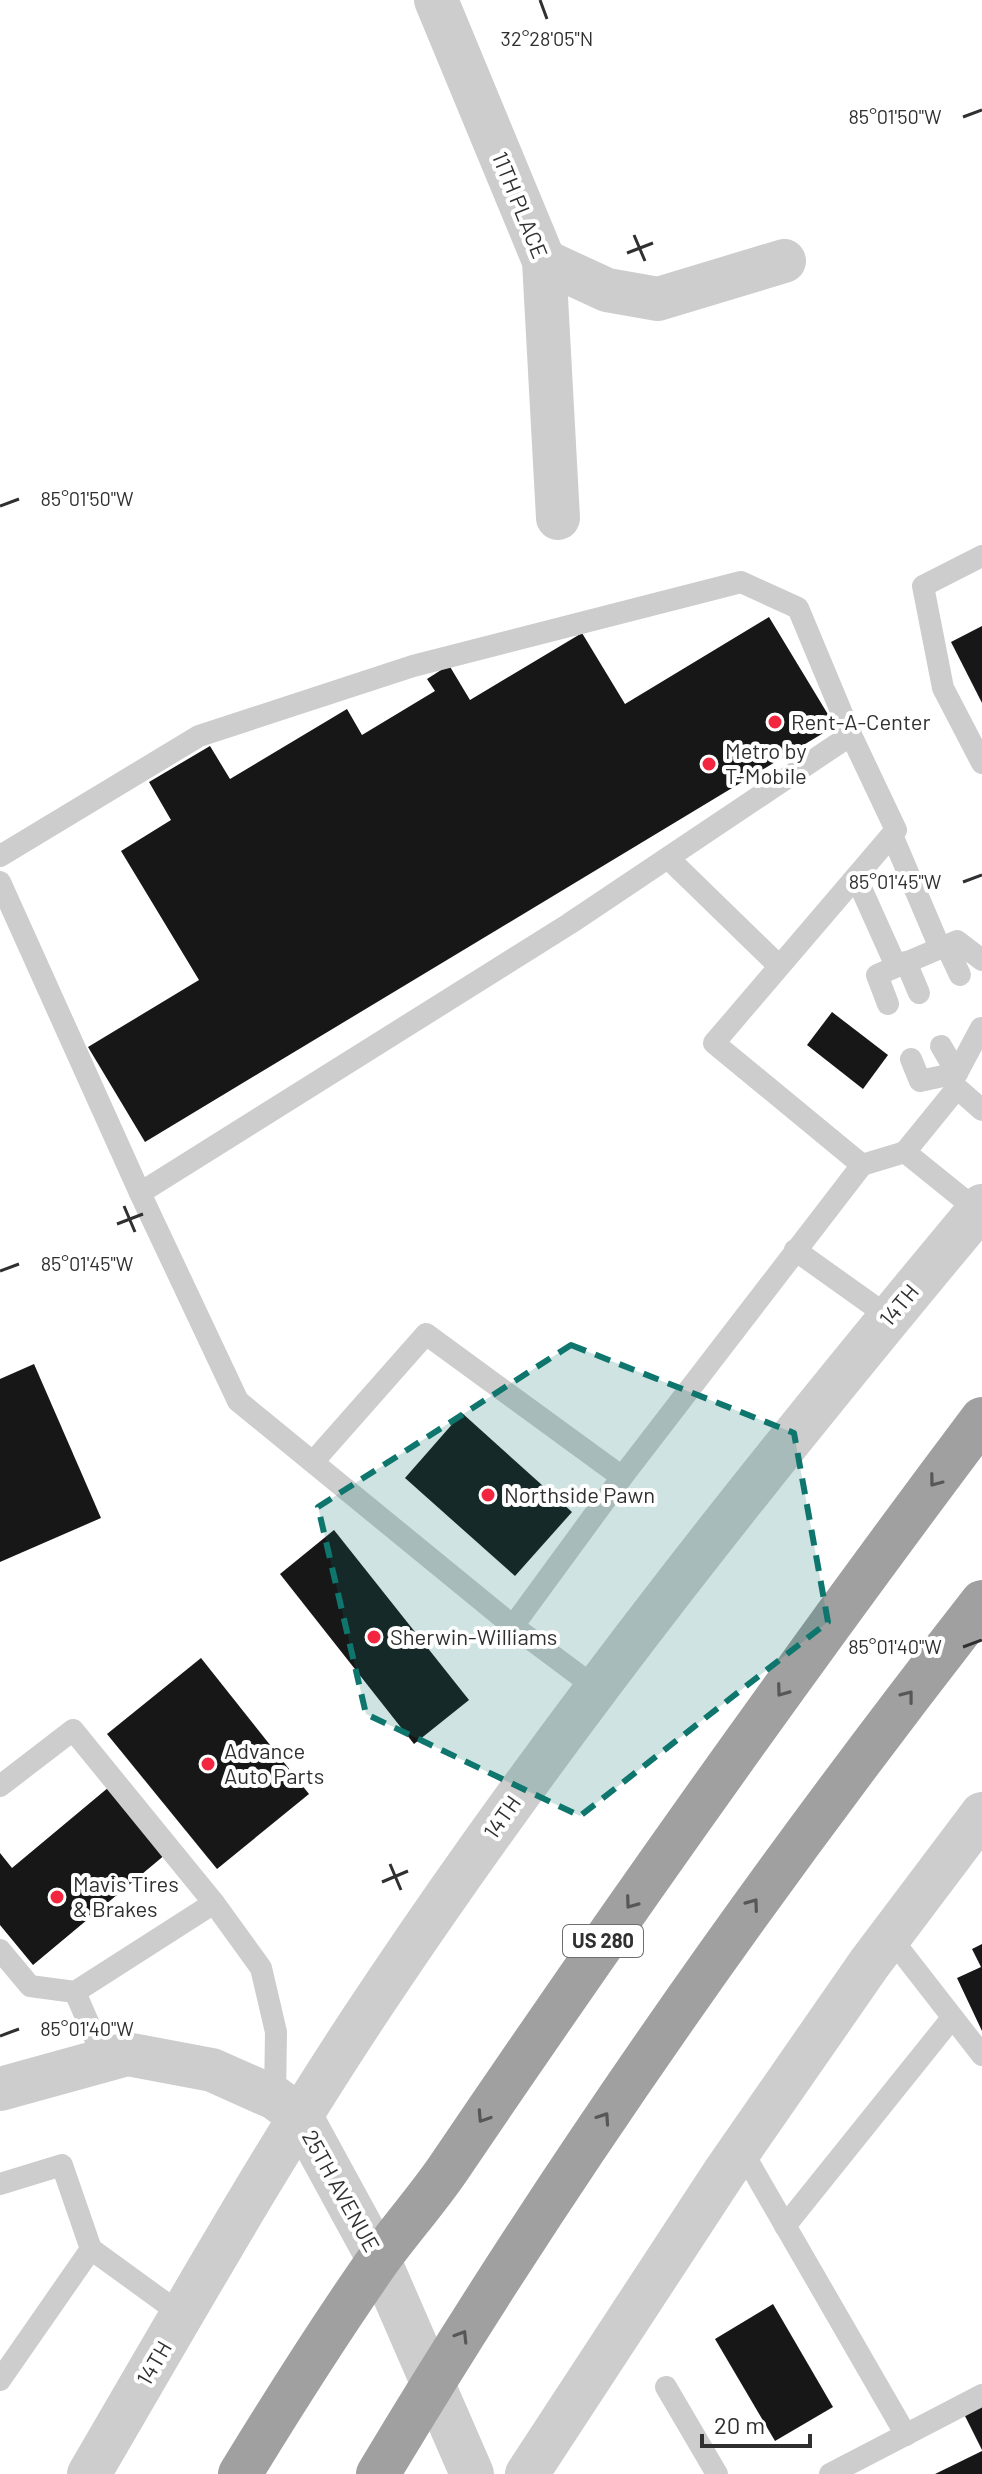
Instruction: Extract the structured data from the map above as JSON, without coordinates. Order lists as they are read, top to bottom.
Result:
{
  "streets": {
    "highway": ["US 280"],
    "street": ["11TH PLACE", "14TH", "25TH AVENUE"]
  },
  "crossings": [
    ["14TH", "25TH AVENUE"],
    ["US 280", "25TH AVENUE"]
  ],
  "places": [
    "Rent-A-Center",
    "Metro by T-Mobile",
    "Northside Pawn",
    "Sherwin-Williams",
    "Advance Auto Parts",
    "Mavis Tires & Brakes"
  ],
  "scale_bar": "20 m",
  "coordinates": [
    "32°28'05\"N",
    "85°01'50\"W",
    "85°01'45\"W",
    "85°01'40\"W"
  ]
}
